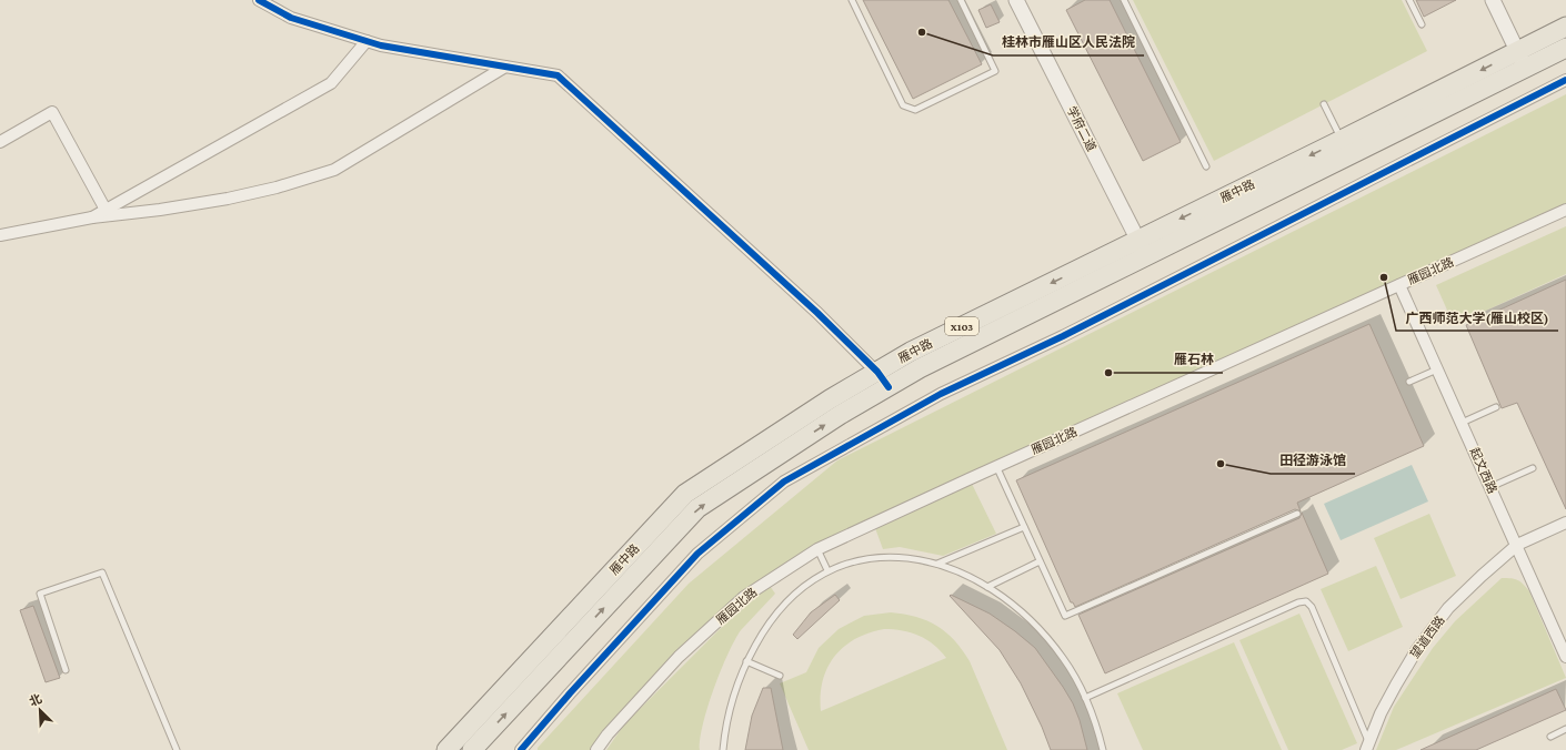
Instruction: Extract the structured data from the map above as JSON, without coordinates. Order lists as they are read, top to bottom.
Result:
{
  "streets": {
    "main road": ["雁中路", "X103"],
    "street": [
      "学府二道",
      "雁园北路",
      "起文西路",
      "望道西路"
    ]
  },
  "crossings": [
    ["学府二道", "雁中路"],
    ["雁园北路", "起文西路"],
    ["起文西路", "望道西路"]
  ],
  "places": [
    "桂林市雁山区人民法院",
    "广西师范大学(雁山校区)",
    "雁石林",
    "田径游泳馆"
  ],
  "north": "top left"
}
